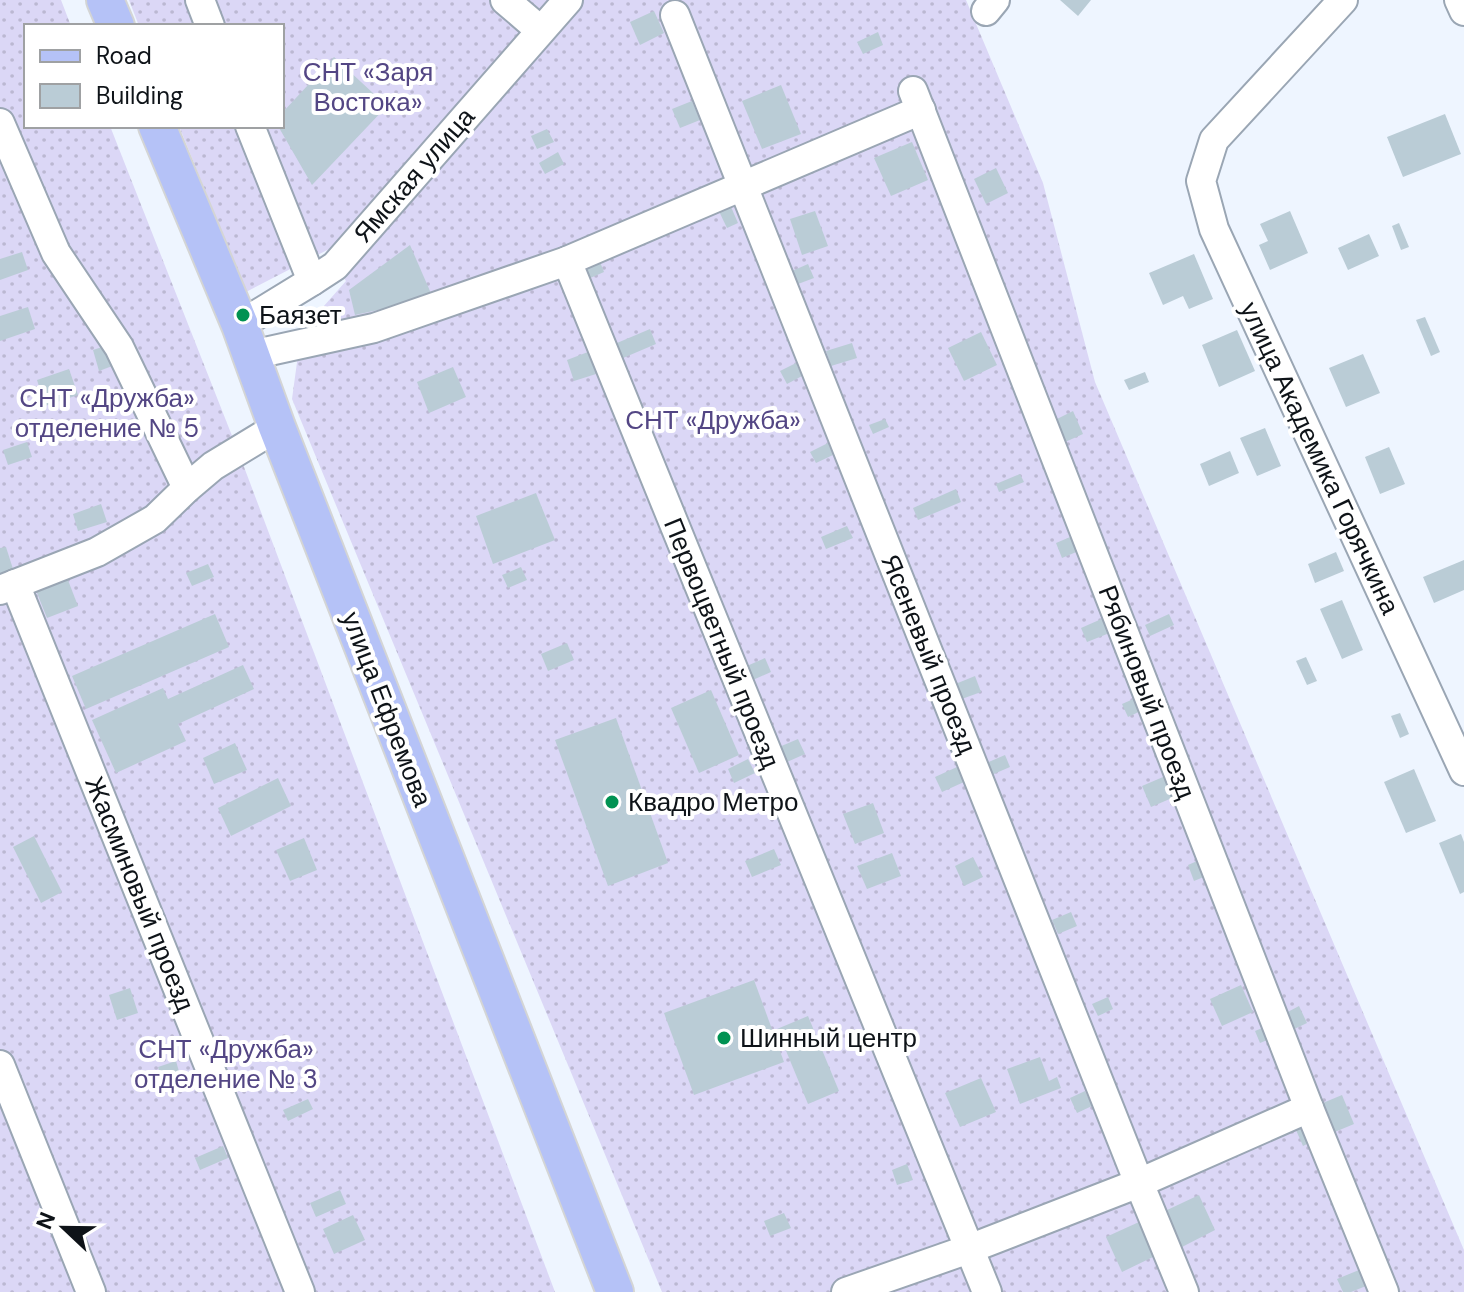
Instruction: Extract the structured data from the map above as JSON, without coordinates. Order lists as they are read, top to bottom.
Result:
{
  "streets": {
    "main road": ["улица Ефремова"],
    "street": [
      "Ямская улица",
      "улица Академика Горячкина",
      "Первоцветный проезд",
      "Ясеневый проезд",
      "Рябиновый проезд",
      "Жасминовый проезд"
    ]
  },
  "crossings": [
    ["Ямская улица", "улица Ефремова"],
    ["Ясеневый проезд", "Рябиновый проезд"]
  ],
  "parks": [
    "СНТ «Заря Востока»",
    "СНТ «Дружба» отделение № 5",
    "СНТ «Дружба»",
    "СНТ «Дружба» отделение № 3"
  ],
  "places": ["Баязет", "Квадро Метро", "Шинный центр"],
  "legend": ["Road", "Building"],
  "north": "left"
}
